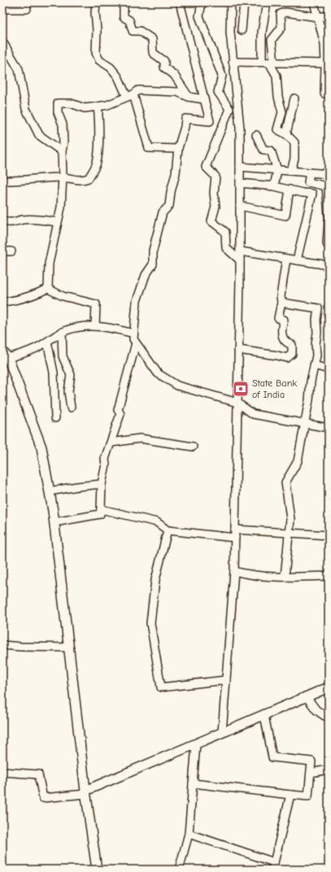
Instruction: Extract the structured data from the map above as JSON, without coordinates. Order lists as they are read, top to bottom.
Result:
{
  "places": {
    "bank": ["State Bank of India"]
  }
}
